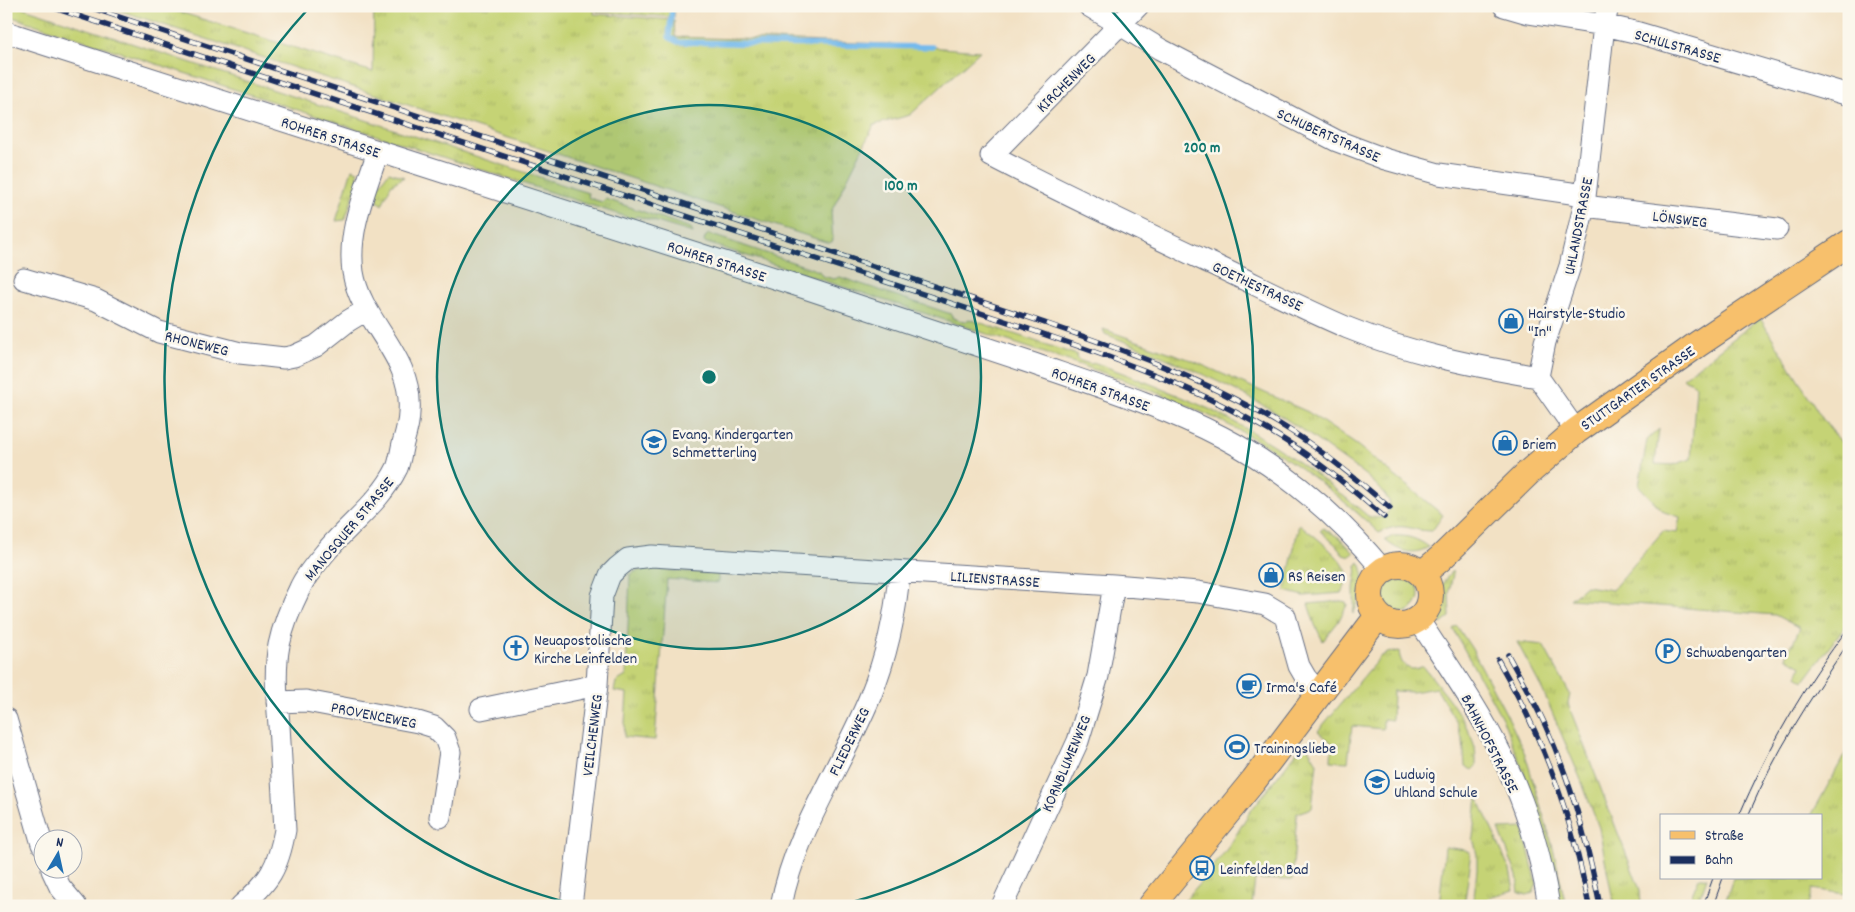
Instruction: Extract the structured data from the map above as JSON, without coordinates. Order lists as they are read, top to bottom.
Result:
{
  "streets": {
    "main road": ["STUTTGARTER STRASSE"],
    "street": [
      "SCHULSTRASSE",
      "KIRCHENWEG",
      "SCHUBERTSTRASSE",
      "ROHRER STRASSE",
      "LÖNSWEG",
      "UHLANDSTRASSE",
      "GOETHESTRASSE",
      "RHONEWEG",
      "MANOSQUER STRASSE",
      "LILIENSTRASSE",
      "PROVENCEWEG",
      "VEILCHENWEG",
      "FLIEDERWEG",
      "BAHNHOFSTRASSE",
      "KORNBLUMENWEG"
    ]
  },
  "crossings": [
    ["SCHULSTRASSE", "UHLANDSTRASSE"],
    ["KIRCHENWEG", "SCHUBERTSTRASSE"],
    ["KIRCHENWEG", "GOETHESTRASSE"],
    ["SCHUBERTSTRASSE", "LÖNSWEG"],
    ["SCHUBERTSTRASSE", "UHLANDSTRASSE"],
    ["ROHRER STRASSE", "STUTTGARTER STRASSE"],
    ["ROHRER STRASSE", "MANOSQUER STRASSE"],
    ["ROHRER STRASSE", "BAHNHOFSTRASSE"],
    ["LÖNSWEG", "UHLANDSTRASSE"],
    ["UHLANDSTRASSE", "GOETHESTRASSE"],
    ["RHONEWEG", "MANOSQUER STRASSE"],
    ["STUTTGARTER STRASSE", "BAHNHOFSTRASSE"],
    ["MANOSQUER STRASSE", "PROVENCEWEG"],
    ["LILIENSTRASSE", "VEILCHENWEG"],
    ["LILIENSTRASSE", "FLIEDERWEG"],
    ["LILIENSTRASSE", "KORNBLUMENWEG"]
  ],
  "places": {
    "shop": ["Hairstyle-Studio \"In\"", "Briem", "RS Reisen"],
    "school or university": ["Evang. Kindergarten Schmetterling", "Ludwig Uhland Schule"],
    "church": ["Neuapostolische Kirche Leinfelden"],
    "parking": ["Schwabengarten"],
    "cafe": ["Irma's Café"],
    "sports": ["Trainingsliebe"],
    "bus stop": ["Leinfelden Bad"]
  },
  "legend": ["Straße", "Bahn"],
  "north": "top",
  "rings": ["200 m", "100 m"]
}
